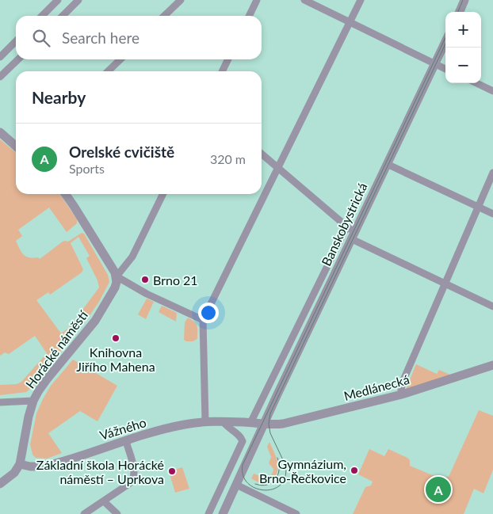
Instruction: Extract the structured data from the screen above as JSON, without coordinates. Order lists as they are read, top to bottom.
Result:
{
  "streets": {
    "street": [
      "Banskobystrická",
      "Horácké náměstí",
      "Medlánecká",
      "Vážného"
    ]
  },
  "crossings": [
    ["Banskobystrická", "Medlánecká"],
    ["Banskobystrická", "Vážného"],
    ["Horácké náměstí", "Vážného"],
    ["Medlánecká", "Vážného"]
  ],
  "places": [
    "Brno 21",
    "Knihovna Jiřího Mahena",
    "Gymnázium, Brno-Řečkovice",
    "Základní škola Horácké náměstí – Uprkova"
  ],
  "page": {
    "map_buttons": ["+", "−"],
    "search": "Search here",
    "heading": "Nearby",
    "list": [
      {
        "mark": "A",
        "name": "Orelské cvičiště",
        "note": "Sports",
        "value": "320 m"
      }
    ],
    "pins": "A"
  }
}
